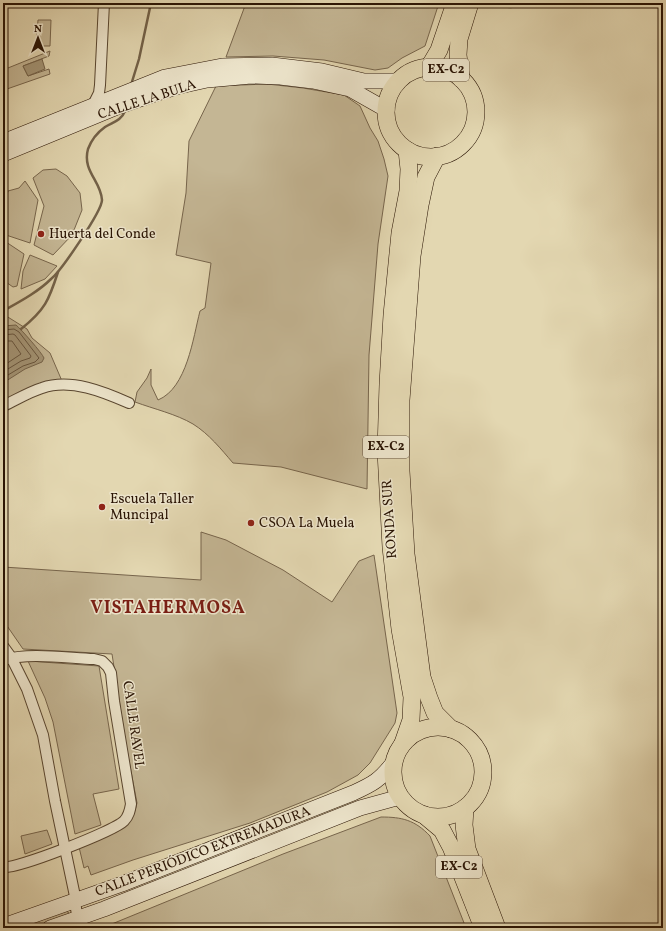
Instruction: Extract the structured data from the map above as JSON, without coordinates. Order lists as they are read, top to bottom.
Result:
{
  "streets": {
    "highway": ["EX-C2", "RONDA SUR"],
    "main road": ["CALLE LA BULA", "CALLE PERIÓDICO EXTREMADURA"],
    "street": ["CALLE RAVEL"]
  },
  "crossings": [
    ["EX-C2", "CALLE LA BULA"],
    ["EX-C2", "RONDA SUR"],
    ["EX-C2", "CALLE PERIÓDICO EXTREMADURA"],
    ["CALLE LA BULA", "RONDA SUR"],
    ["RONDA SUR", "CALLE PERIÓDICO EXTREMADURA"]
  ],
  "districts": ["VISTAHERMOSA"],
  "places": ["Huerta del Conde", "Escuela Taller Muncipal", "CSOA La Muela"],
  "north": "top"
}
